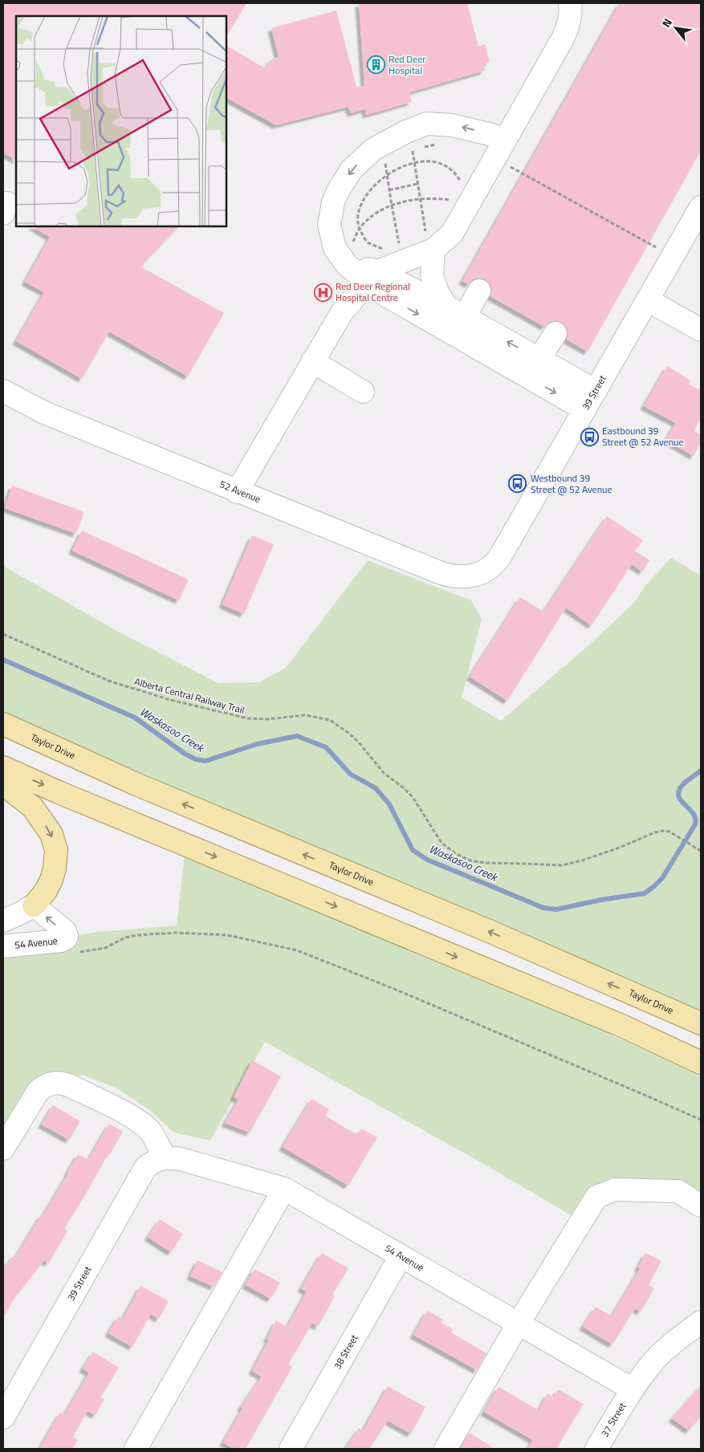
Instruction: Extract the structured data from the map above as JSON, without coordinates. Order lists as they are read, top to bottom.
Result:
{
  "streets": {
    "main road": ["Taylor Drive"],
    "street": [
      "39 Street",
      "52 Avenue",
      "54 Avenue",
      "38 Street",
      "37 Street"
    ],
    "path": ["Alberta Central Railway Trail"]
  },
  "crossings": [
    ["39 Street", "52 Avenue"],
    ["39 Street", "54 Avenue"],
    ["54 Avenue", "38 Street"],
    ["54 Avenue", "37 Street"]
  ],
  "water": ["Waskasoo Creek"],
  "places": {
    "building": ["Red Deer Hospital"],
    "hospital": ["Red Deer Regional Hospital Centre"],
    "bus stop": ["Eastbound 39 Street @ 52 Avenue", "Westbound 39 Street @ 52 Avenue"]
  },
  "north": "top left"
}
